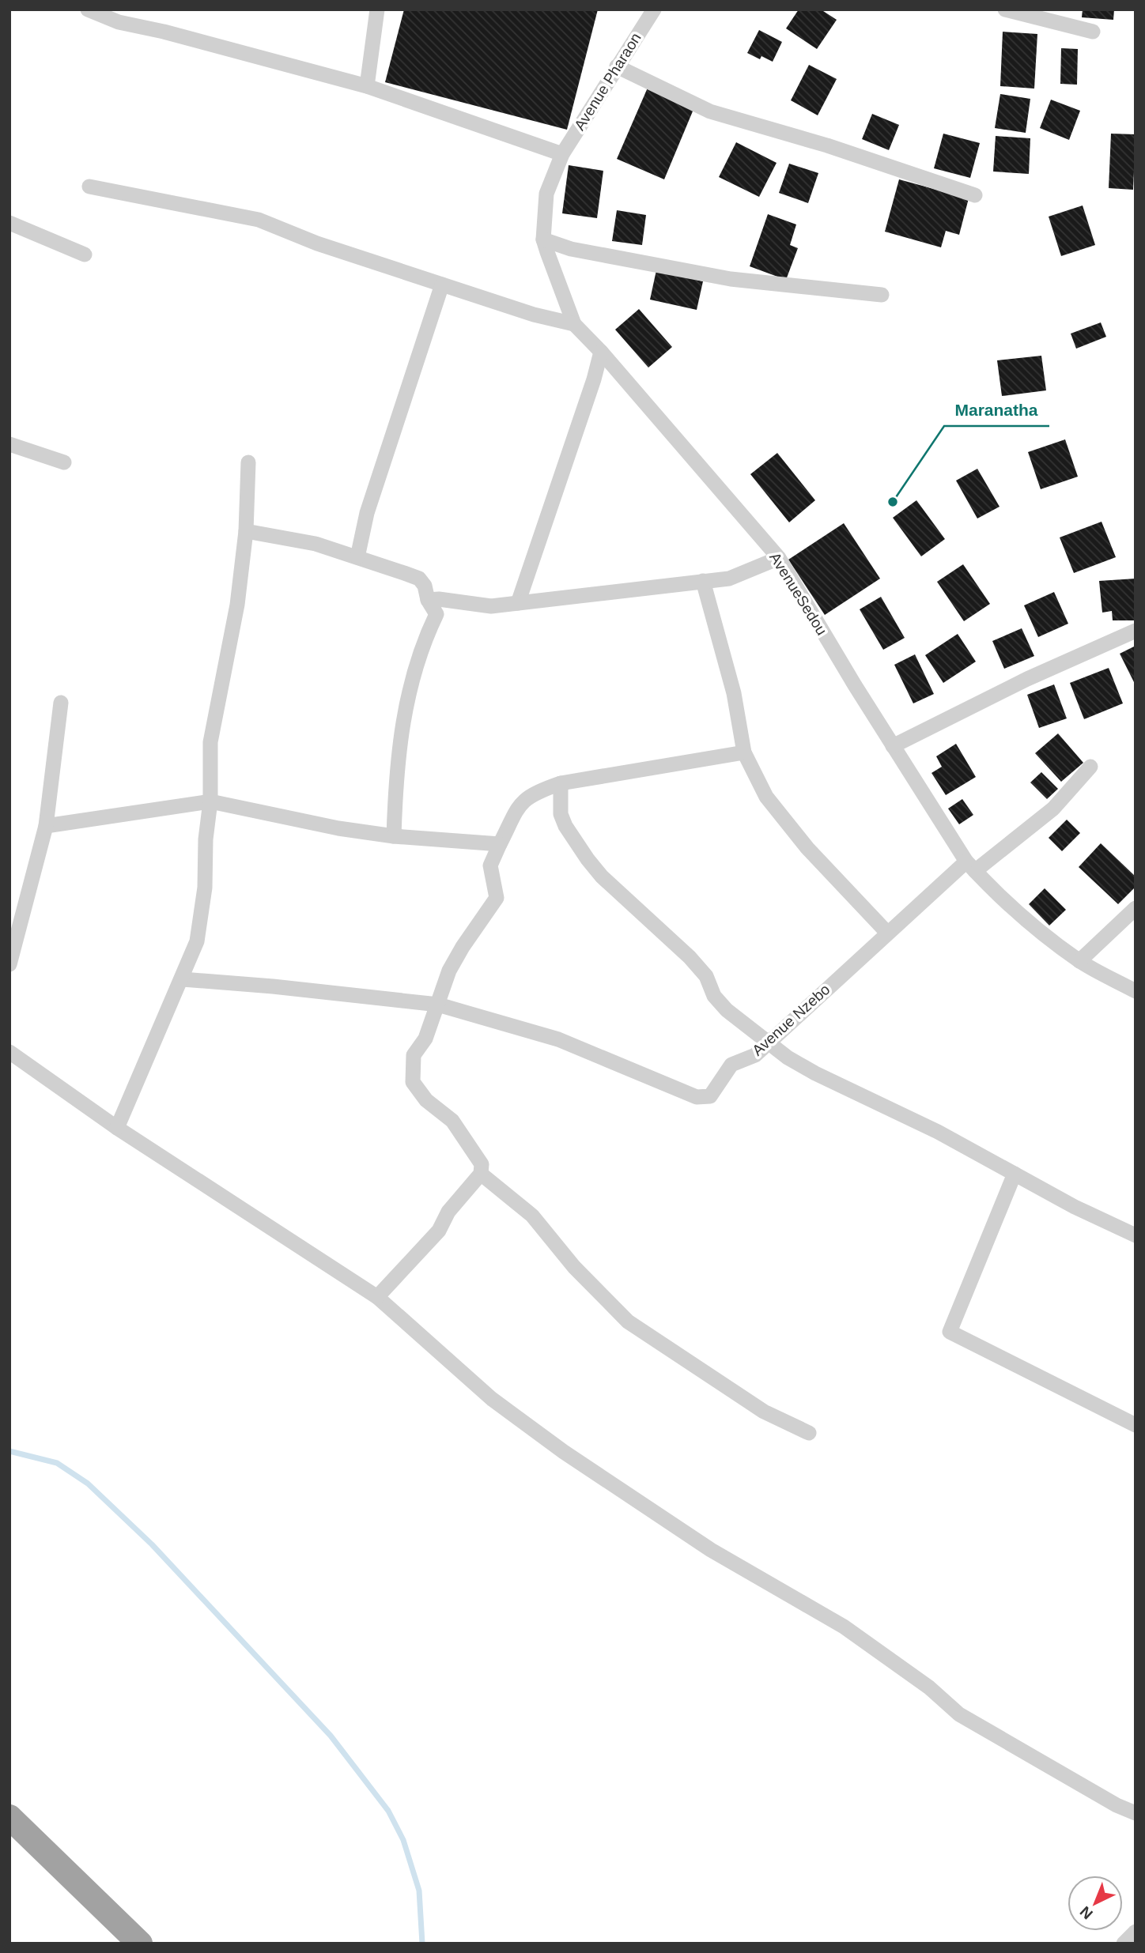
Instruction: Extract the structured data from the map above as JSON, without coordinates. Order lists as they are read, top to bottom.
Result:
{
  "streets": {
    "street": ["Avenue Pharaon", "AvenueSedou", "Avenue Nzebo"]
  },
  "crossings": [
    ["Avenue Pharaon", "AvenueSedou"],
    ["AvenueSedou", "Avenue Nzebo"]
  ],
  "places": ["Maranatha"],
  "north": "bottom left"
}
